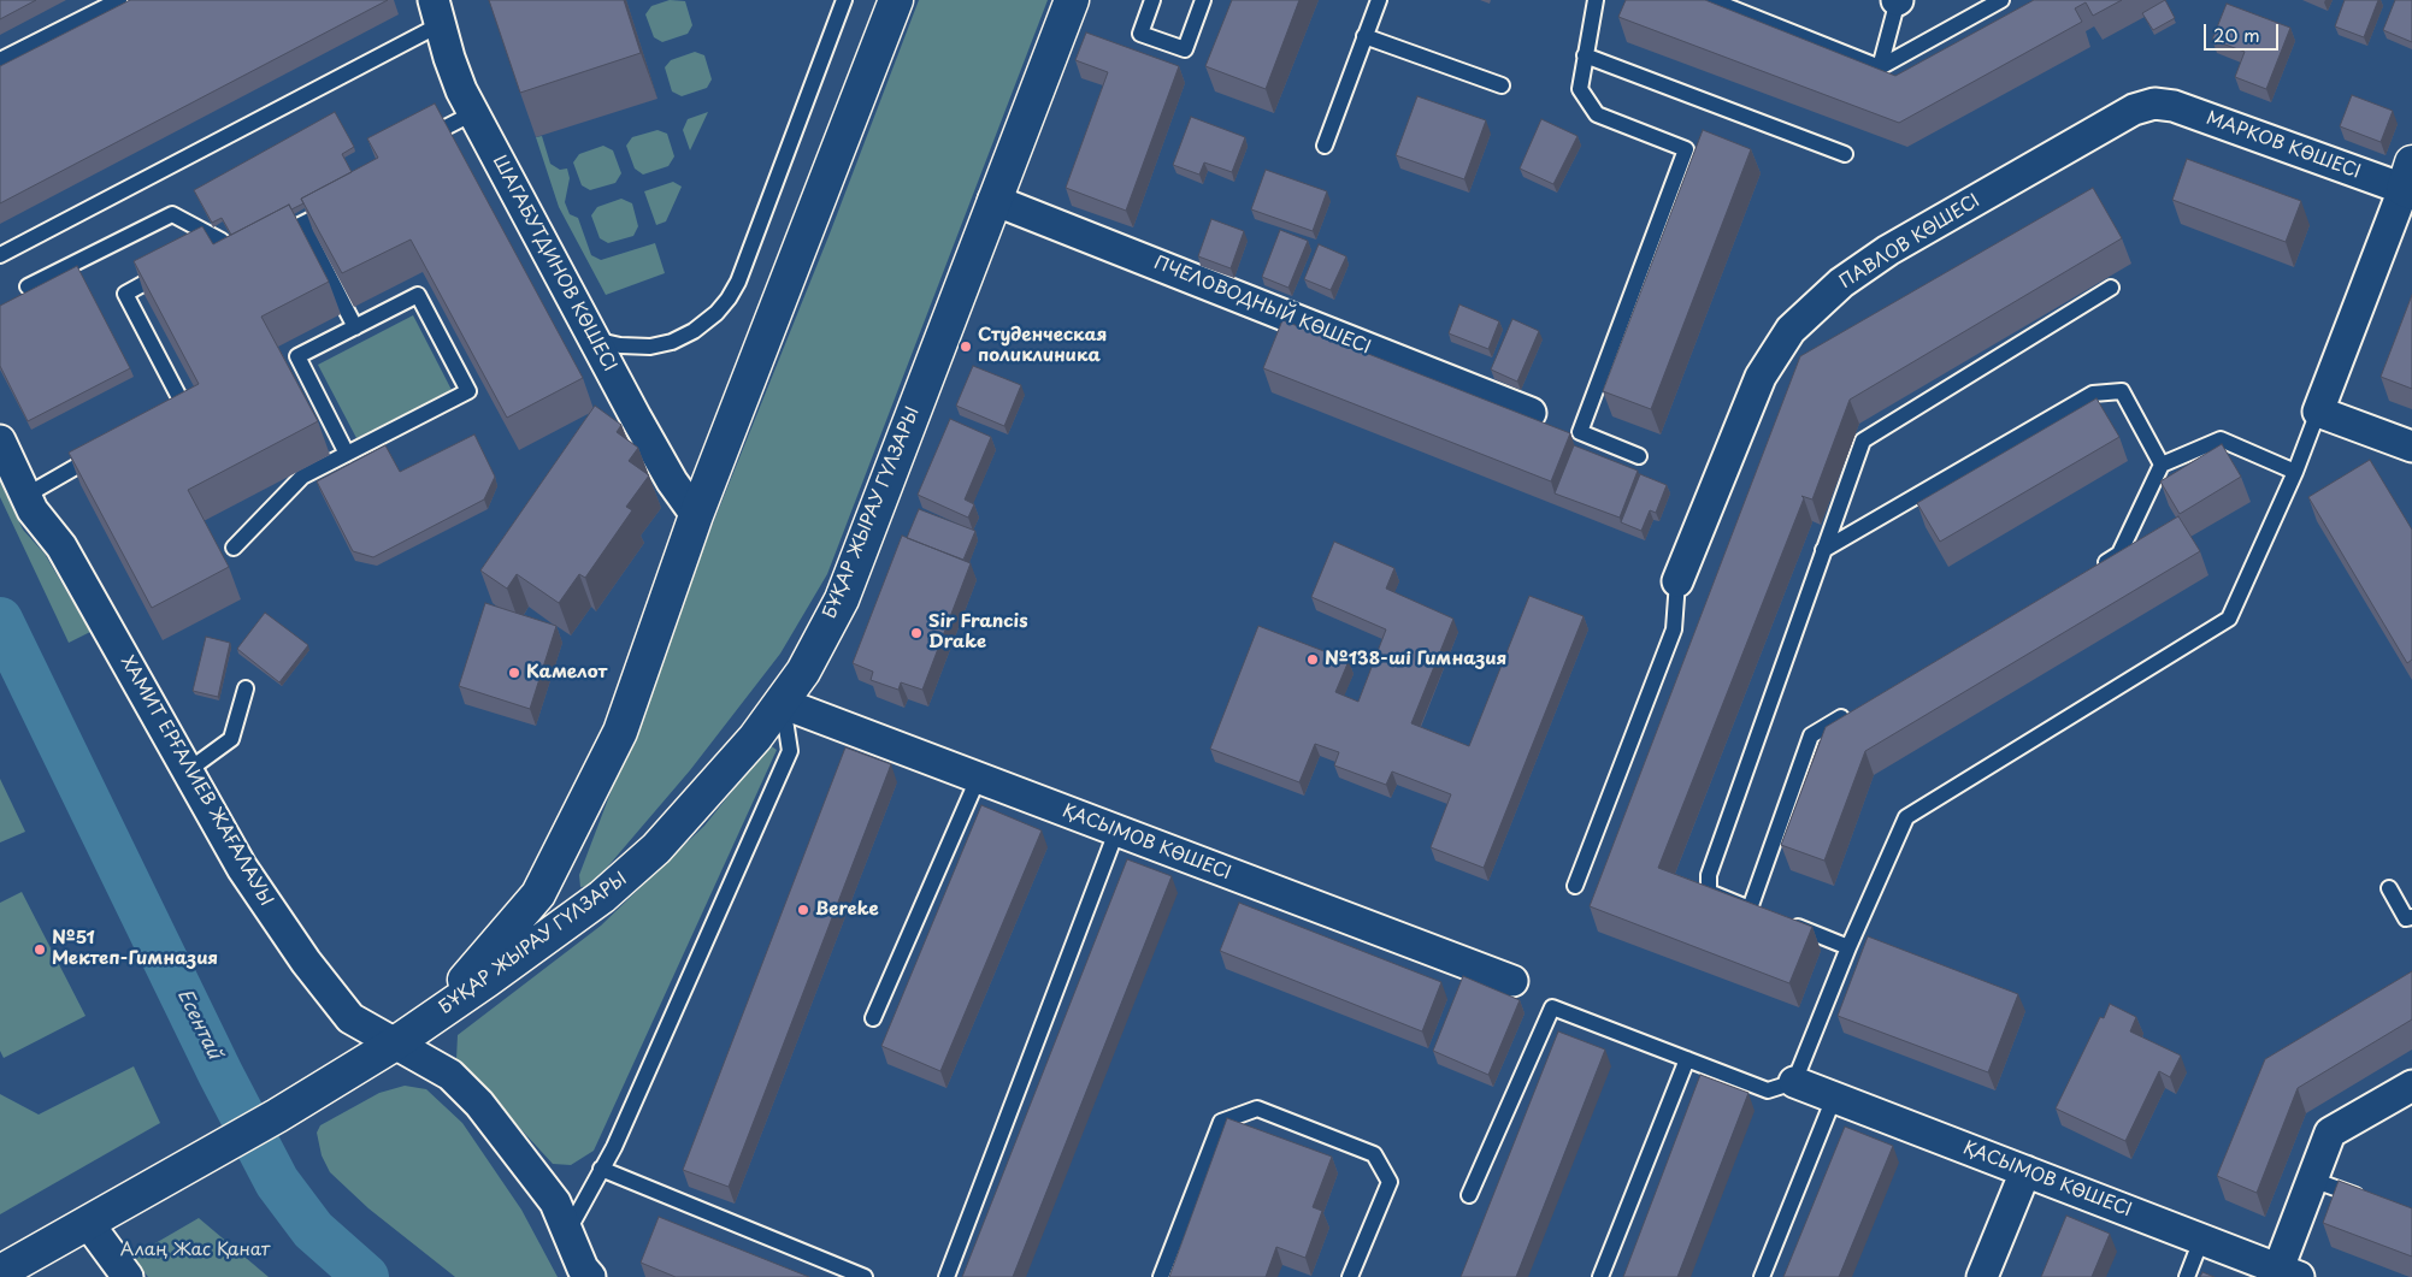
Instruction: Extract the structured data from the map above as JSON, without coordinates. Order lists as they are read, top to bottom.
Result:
{
  "streets": {
    "street": [
      "МАРКОВ КӨШЕСІ",
      "ПАВЛОВ КӨШЕСІ",
      "ШАГАБУТДИНОВ КӨШЕСІ",
      "ПЧЕЛОВОДНЫЙ КӨШЕСІ",
      "БҰҚАР ЖЫРАУ ГҮЛЗАРЫ",
      "ХАМИТ ЕРҒАЛИЕВ ЖАҒАЛАУЫ",
      "ҚАСЫМОВ КӨШЕСІ"
    ]
  },
  "crossings": [
    ["МАРКОВ КӨШЕСІ", "ПАВЛОВ КӨШЕСІ"],
    ["ШАГАБУТДИНОВ КӨШЕСІ", "БҰҚАР ЖЫРАУ ГҮЛЗАРЫ"],
    ["ПЧЕЛОВОДНЫЙ КӨШЕСІ", "БҰҚАР ЖЫРАУ ГҮЛЗАРЫ"],
    ["БҰҚАР ЖЫРАУ ГҮЛЗАРЫ", "ХАМИТ ЕРҒАЛИЕВ ЖАҒАЛАУЫ"],
    ["БҰҚАР ЖЫРАУ ГҮЛЗАРЫ", "ҚАСЫМОВ КӨШЕСІ"]
  ],
  "water": ["Есентай"],
  "parks": ["Алаң Жас Қанат"],
  "places": [
    "Студенческая поликлиника",
    "Sir Francis Drake",
    "№138-ші Гимназия",
    "Камелот",
    "Bereke",
    "№51 Мектеп-Гимназия"
  ],
  "scale_bar": "20 m"
}
